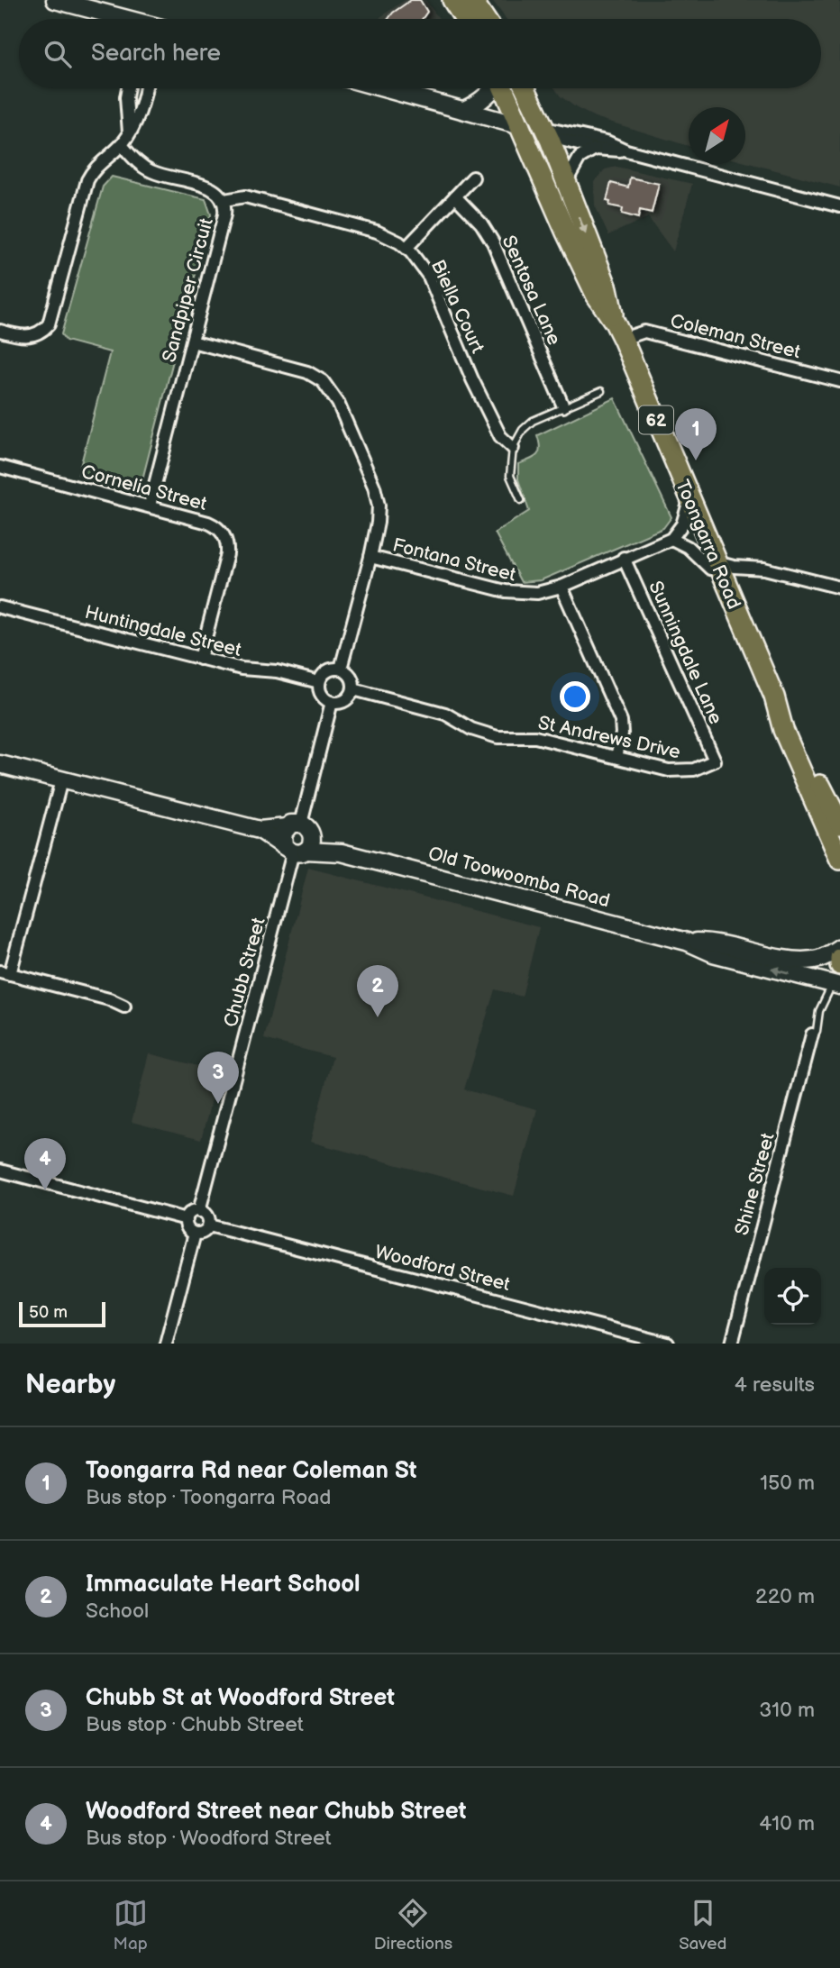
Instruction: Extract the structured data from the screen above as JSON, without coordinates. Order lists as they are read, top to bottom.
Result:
{
  "streets": {
    "main road": ["62", "Toongarra Road"],
    "street": [
      "Sandpiper Circuit",
      "Sentosa Lane",
      "Biella Court",
      "Coleman Street",
      "Cornelia Street",
      "Fontana Street",
      "Huntingdale Street",
      "Sunningdale Lane",
      "St Andrews Drive",
      "Old Toowoomba Road",
      "Chubb Street",
      "Shine Street",
      "Woodford Street"
    ]
  },
  "crossings": [
    ["Sandpiper Circuit", "Biella Court"],
    ["Sandpiper Circuit", "Cornelia Street"],
    ["Coleman Street", "Toongarra Road"],
    ["Cornelia Street", "Huntingdale Street"],
    ["Fontana Street", "Sunningdale Lane"],
    ["Huntingdale Street", "St Andrews Drive"],
    ["Sunningdale Lane", "St Andrews Drive"],
    ["Old Toowoomba Road", "Chubb Street"],
    ["Chubb Street", "Woodford Street"]
  ],
  "scale_bar": "50 m",
  "north": "top right",
  "page": {
    "search": "Search here",
    "pins": [
      "1",
      "2",
      "3",
      "4"
    ],
    "scale": "50 m",
    "heading": ["Nearby", "4 results"],
    "list": [
      {
        "mark": "1",
        "name": "Toongarra Rd near Coleman St",
        "note": "Bus stop · Toongarra Road",
        "value": "150 m"
      },
      {
        "mark": "2",
        "name": "Immaculate Heart School",
        "note": "School",
        "value": "220 m"
      },
      {
        "mark": "3",
        "name": "Chubb St at Woodford Street",
        "note": "Bus stop · Chubb Street",
        "value": "310 m"
      },
      {
        "mark": "4",
        "name": "Woodford Street near Chubb Street",
        "note": "Bus stop · Woodford Street",
        "value": "410 m"
      }
    ],
    "nav": ["Map", "Directions", "Saved"]
  }
}
